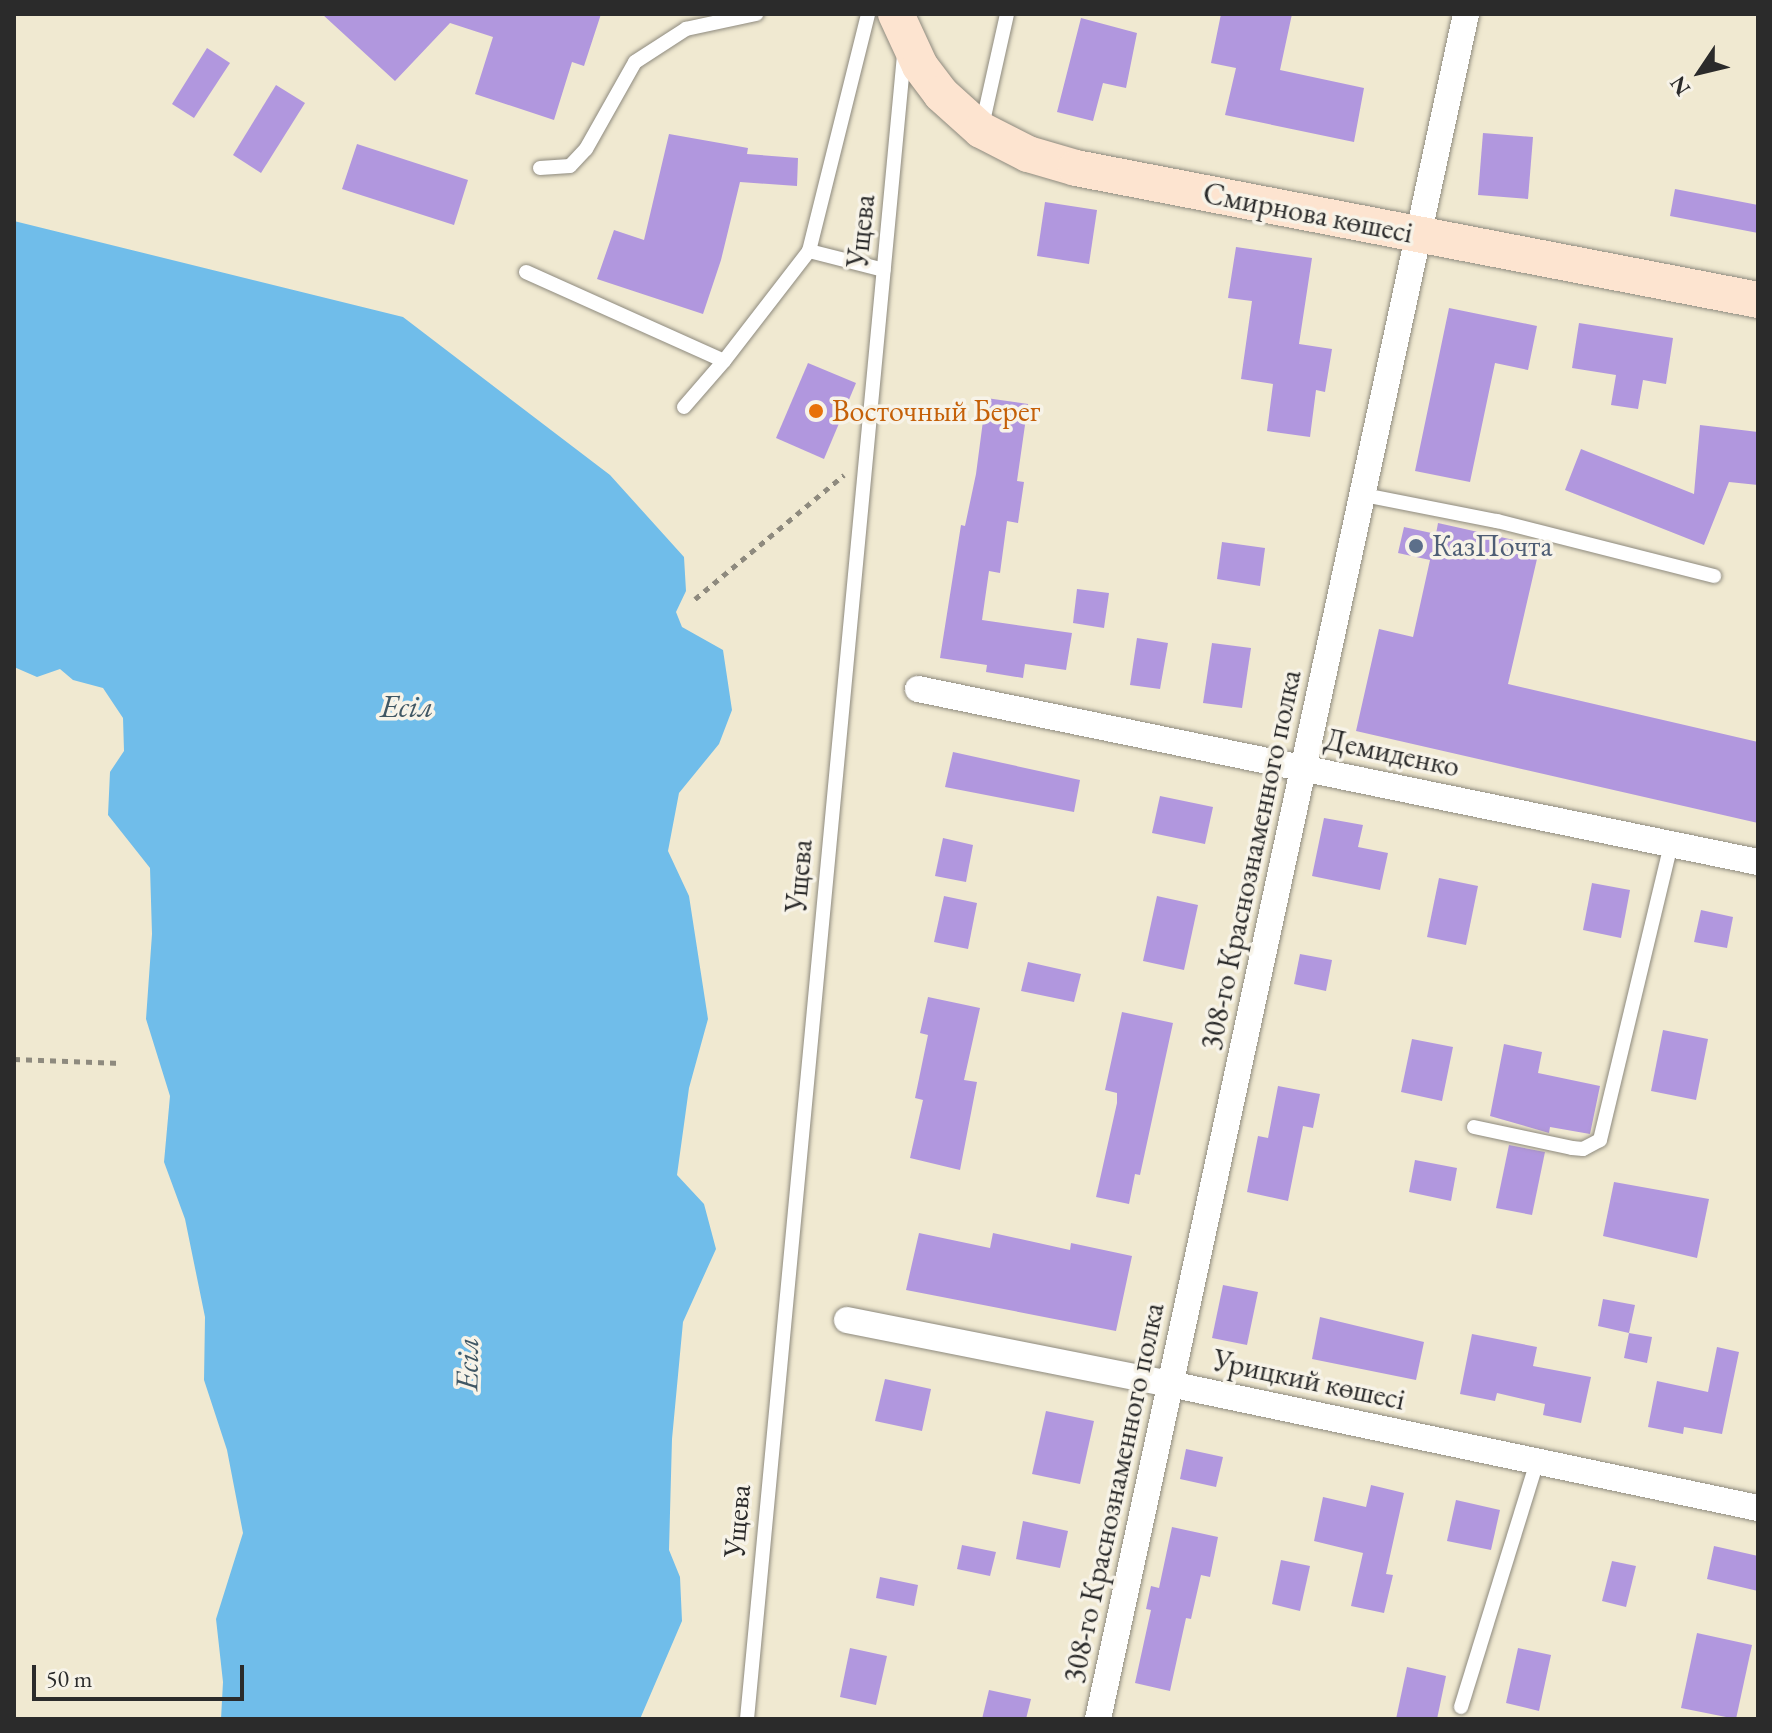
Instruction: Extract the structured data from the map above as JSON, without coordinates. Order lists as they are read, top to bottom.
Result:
{
  "streets": {
    "street": [
      "Смирнова көшесі",
      "Демиденко",
      "308-го Краснознаменного полка",
      "Урицкий көшесі"
    ],
    "lane": ["Ущева"]
  },
  "crossings": [
    ["Смирнова көшесі", "Ущева"],
    ["Смирнова көшесі", "308-го Краснознаменного полка"],
    ["Демиденко", "308-го Краснознаменного полка"],
    ["308-го Краснознаменного полка", "Урицкий көшесі"]
  ],
  "water": ["Есіл"],
  "places": ["Восточный Берег", "КазПочта"],
  "scale_bar": "50 m",
  "north": "bottom left"
}
